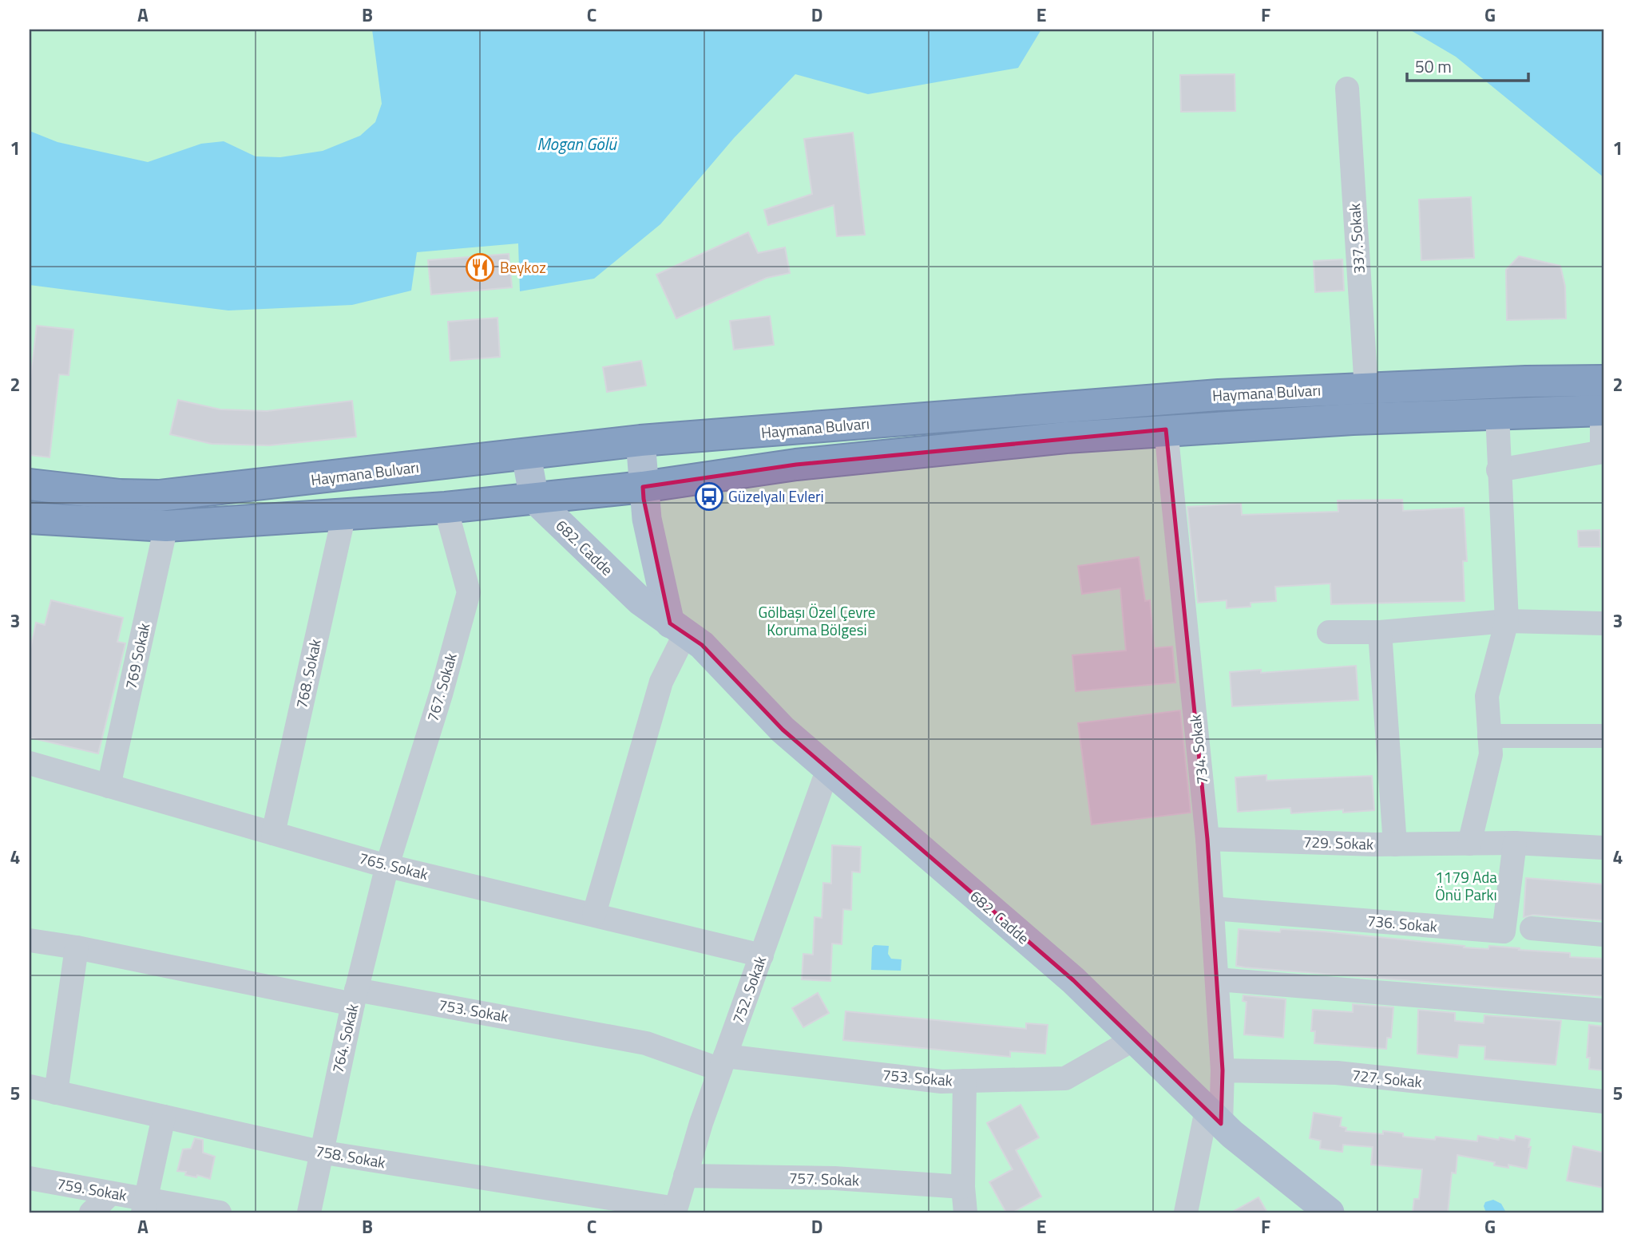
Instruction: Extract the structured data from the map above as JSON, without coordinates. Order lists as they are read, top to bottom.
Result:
{
  "streets": {
    "highway": ["Haymana Bulvarı"],
    "main road": ["682. Cadde"],
    "street": [
      "337. Sokak",
      "769 Sokak",
      "768. Sokak",
      "767. Sokak",
      "734. Sokak",
      "729. Sokak",
      "765. Sokak",
      "736. Sokak",
      "752. Sokak",
      "753. Sokak",
      "764. Sokak",
      "727. Sokak",
      "758. Sokak",
      "757. Sokak",
      "759. Sokak"
    ]
  },
  "crossings": [
    ["337. Sokak", "Haymana Bulvarı"],
    ["Haymana Bulvarı", "682. Cadde"],
    ["Haymana Bulvarı", "769 Sokak"],
    ["Haymana Bulvarı", "768. Sokak"],
    ["Haymana Bulvarı", "767. Sokak"],
    ["Haymana Bulvarı", "734. Sokak"],
    ["682. Cadde", "752. Sokak"],
    ["682. Cadde", "753. Sokak"],
    ["769 Sokak", "765. Sokak"],
    ["768. Sokak", "765. Sokak"],
    ["767. Sokak", "765. Sokak"],
    ["767. Sokak", "764. Sokak"],
    ["734. Sokak", "729. Sokak"],
    ["734. Sokak", "736. Sokak"],
    ["734. Sokak", "727. Sokak"],
    ["729. Sokak", "736. Sokak"],
    ["765. Sokak", "752. Sokak"],
    ["765. Sokak", "764. Sokak"],
    ["752. Sokak", "753. Sokak"],
    ["752. Sokak", "758. Sokak"],
    ["752. Sokak", "757. Sokak"],
    ["753. Sokak", "764. Sokak"],
    ["764. Sokak", "758. Sokak"]
  ],
  "water": ["Mogan Gölü"],
  "parks": ["Gölbaşı Özel Çevre Koruma Bölgesi", "1179 Ada Önü Parkı"],
  "places": {
    "restaurant": ["Beykoz"],
    "bus stop": ["Güzelyalı Evleri"]
  },
  "scale_bar": "50 m",
  "grid": {
    "columns": [
      "A",
      "B",
      "C",
      "D",
      "E",
      "F",
      "G"
    ],
    "rows": [
      "1",
      "2",
      "3",
      "4",
      "5"
    ]
  }
}
